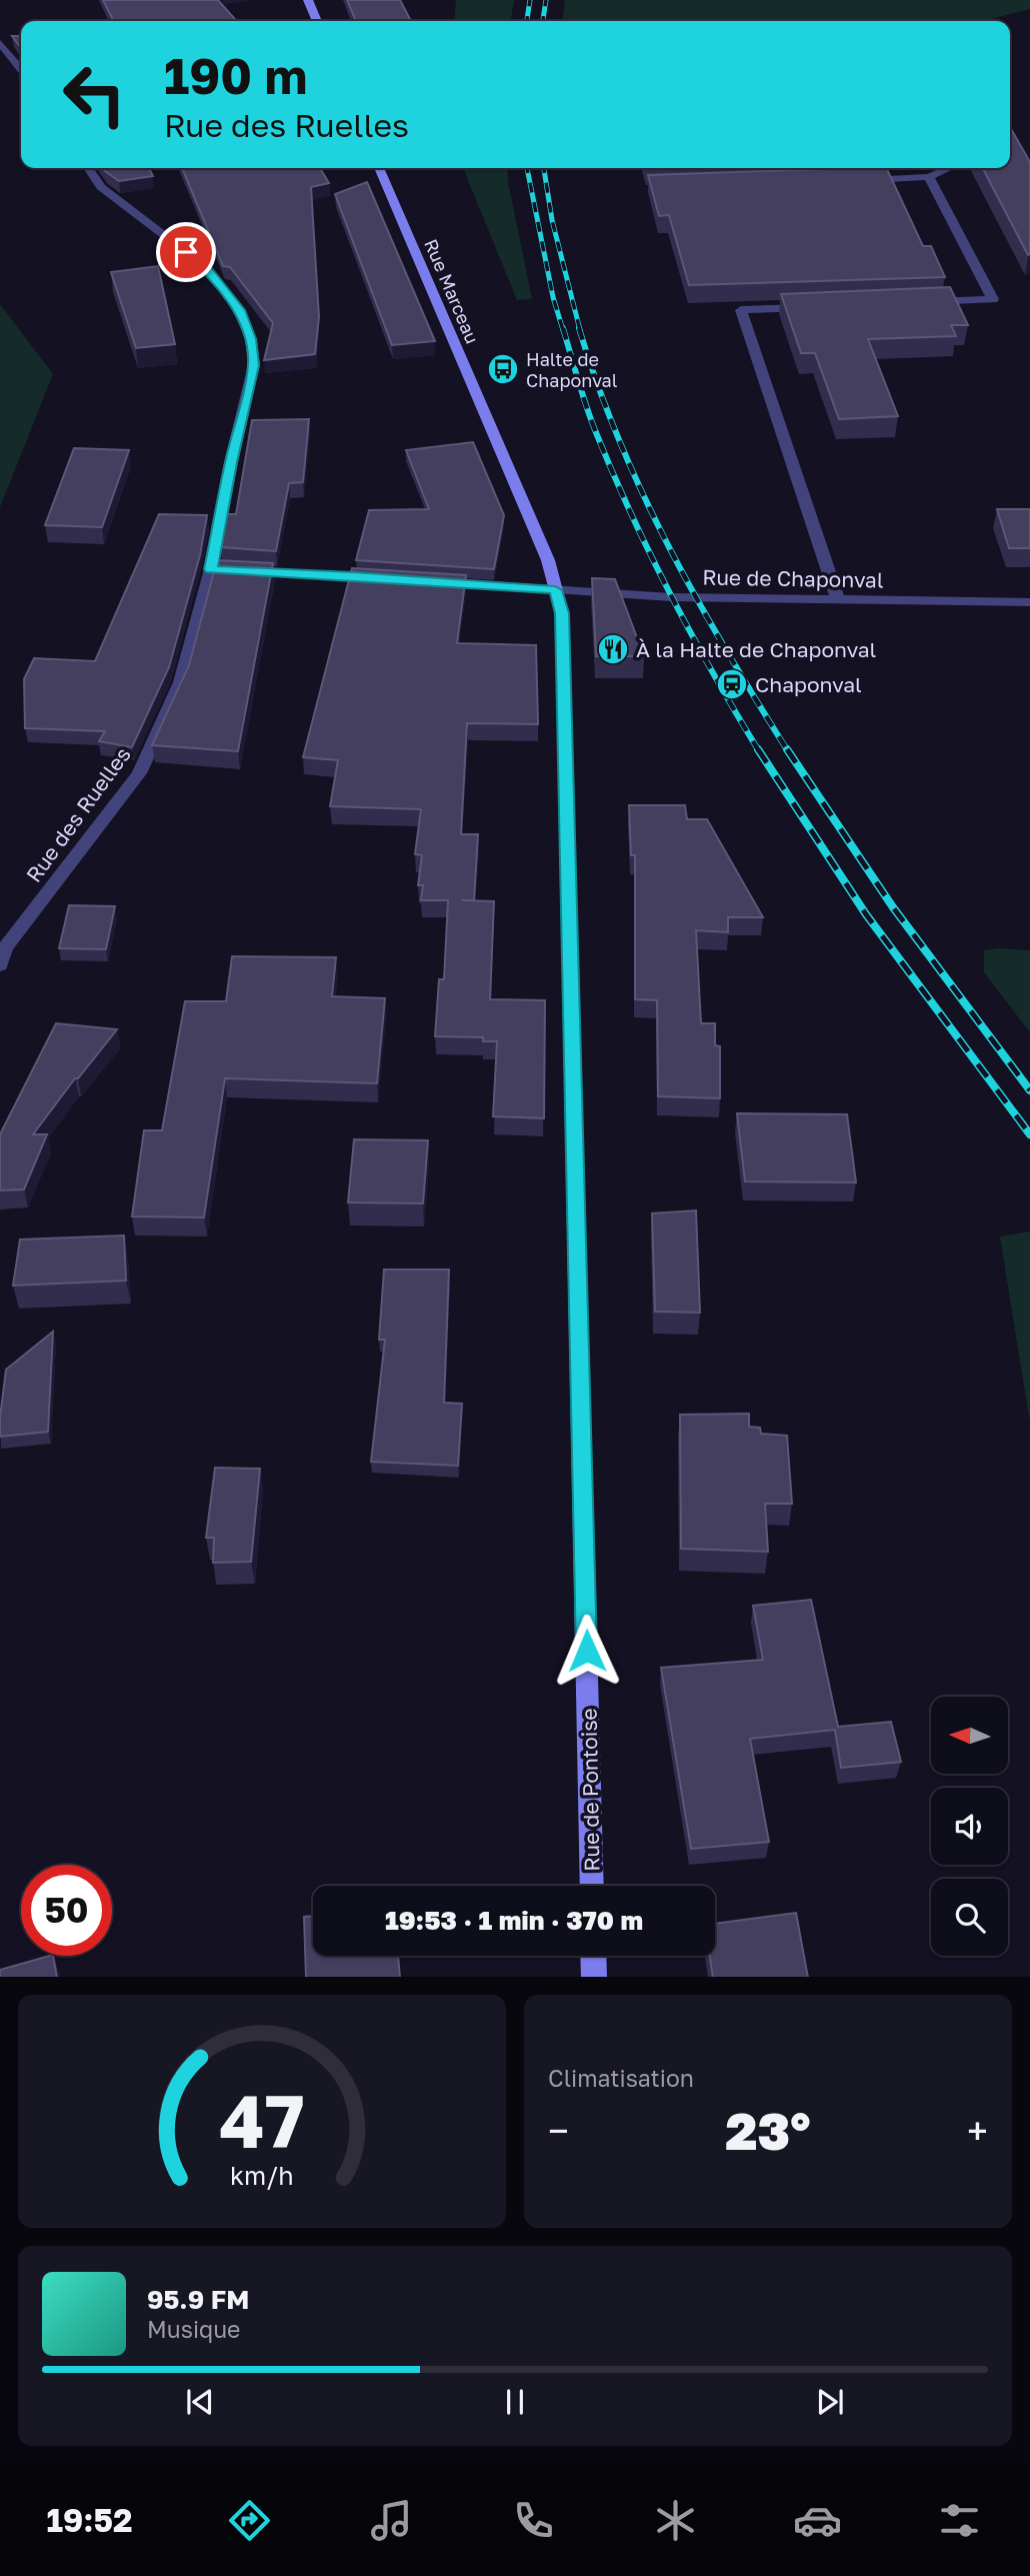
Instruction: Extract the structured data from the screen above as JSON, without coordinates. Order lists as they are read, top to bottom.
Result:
{
  "streets": {
    "main road": ["Rue Marceau", "Rue de Pontoise"],
    "street": ["Rue de Chaponval", "Rue des Ruelles"]
  },
  "crossings": [
    ["Rue Marceau", "Rue de Chaponval"],
    ["Rue Marceau", "Rue de Pontoise"],
    ["Rue de Chaponval", "Rue de Pontoise"]
  ],
  "places": {
    "bus stop": ["Halte de Chaponval"],
    "restaurant": ["À la Halte de Chaponval"],
    "station": ["Chaponval"]
  },
  "north": "left",
  "page": {
    "turn": ["190 m", "Rue des Ruelles"],
    "limit": "50",
    "trip": "19:53 · 1 min · 370 m",
    "tile": "Climatisation",
    "heat": ["−", "23°", "+"],
    "song": ["95.9 FM", "Musique"],
    "tabs": "19:52",
    "gauge": ["47", "km/h"]
  }
}
